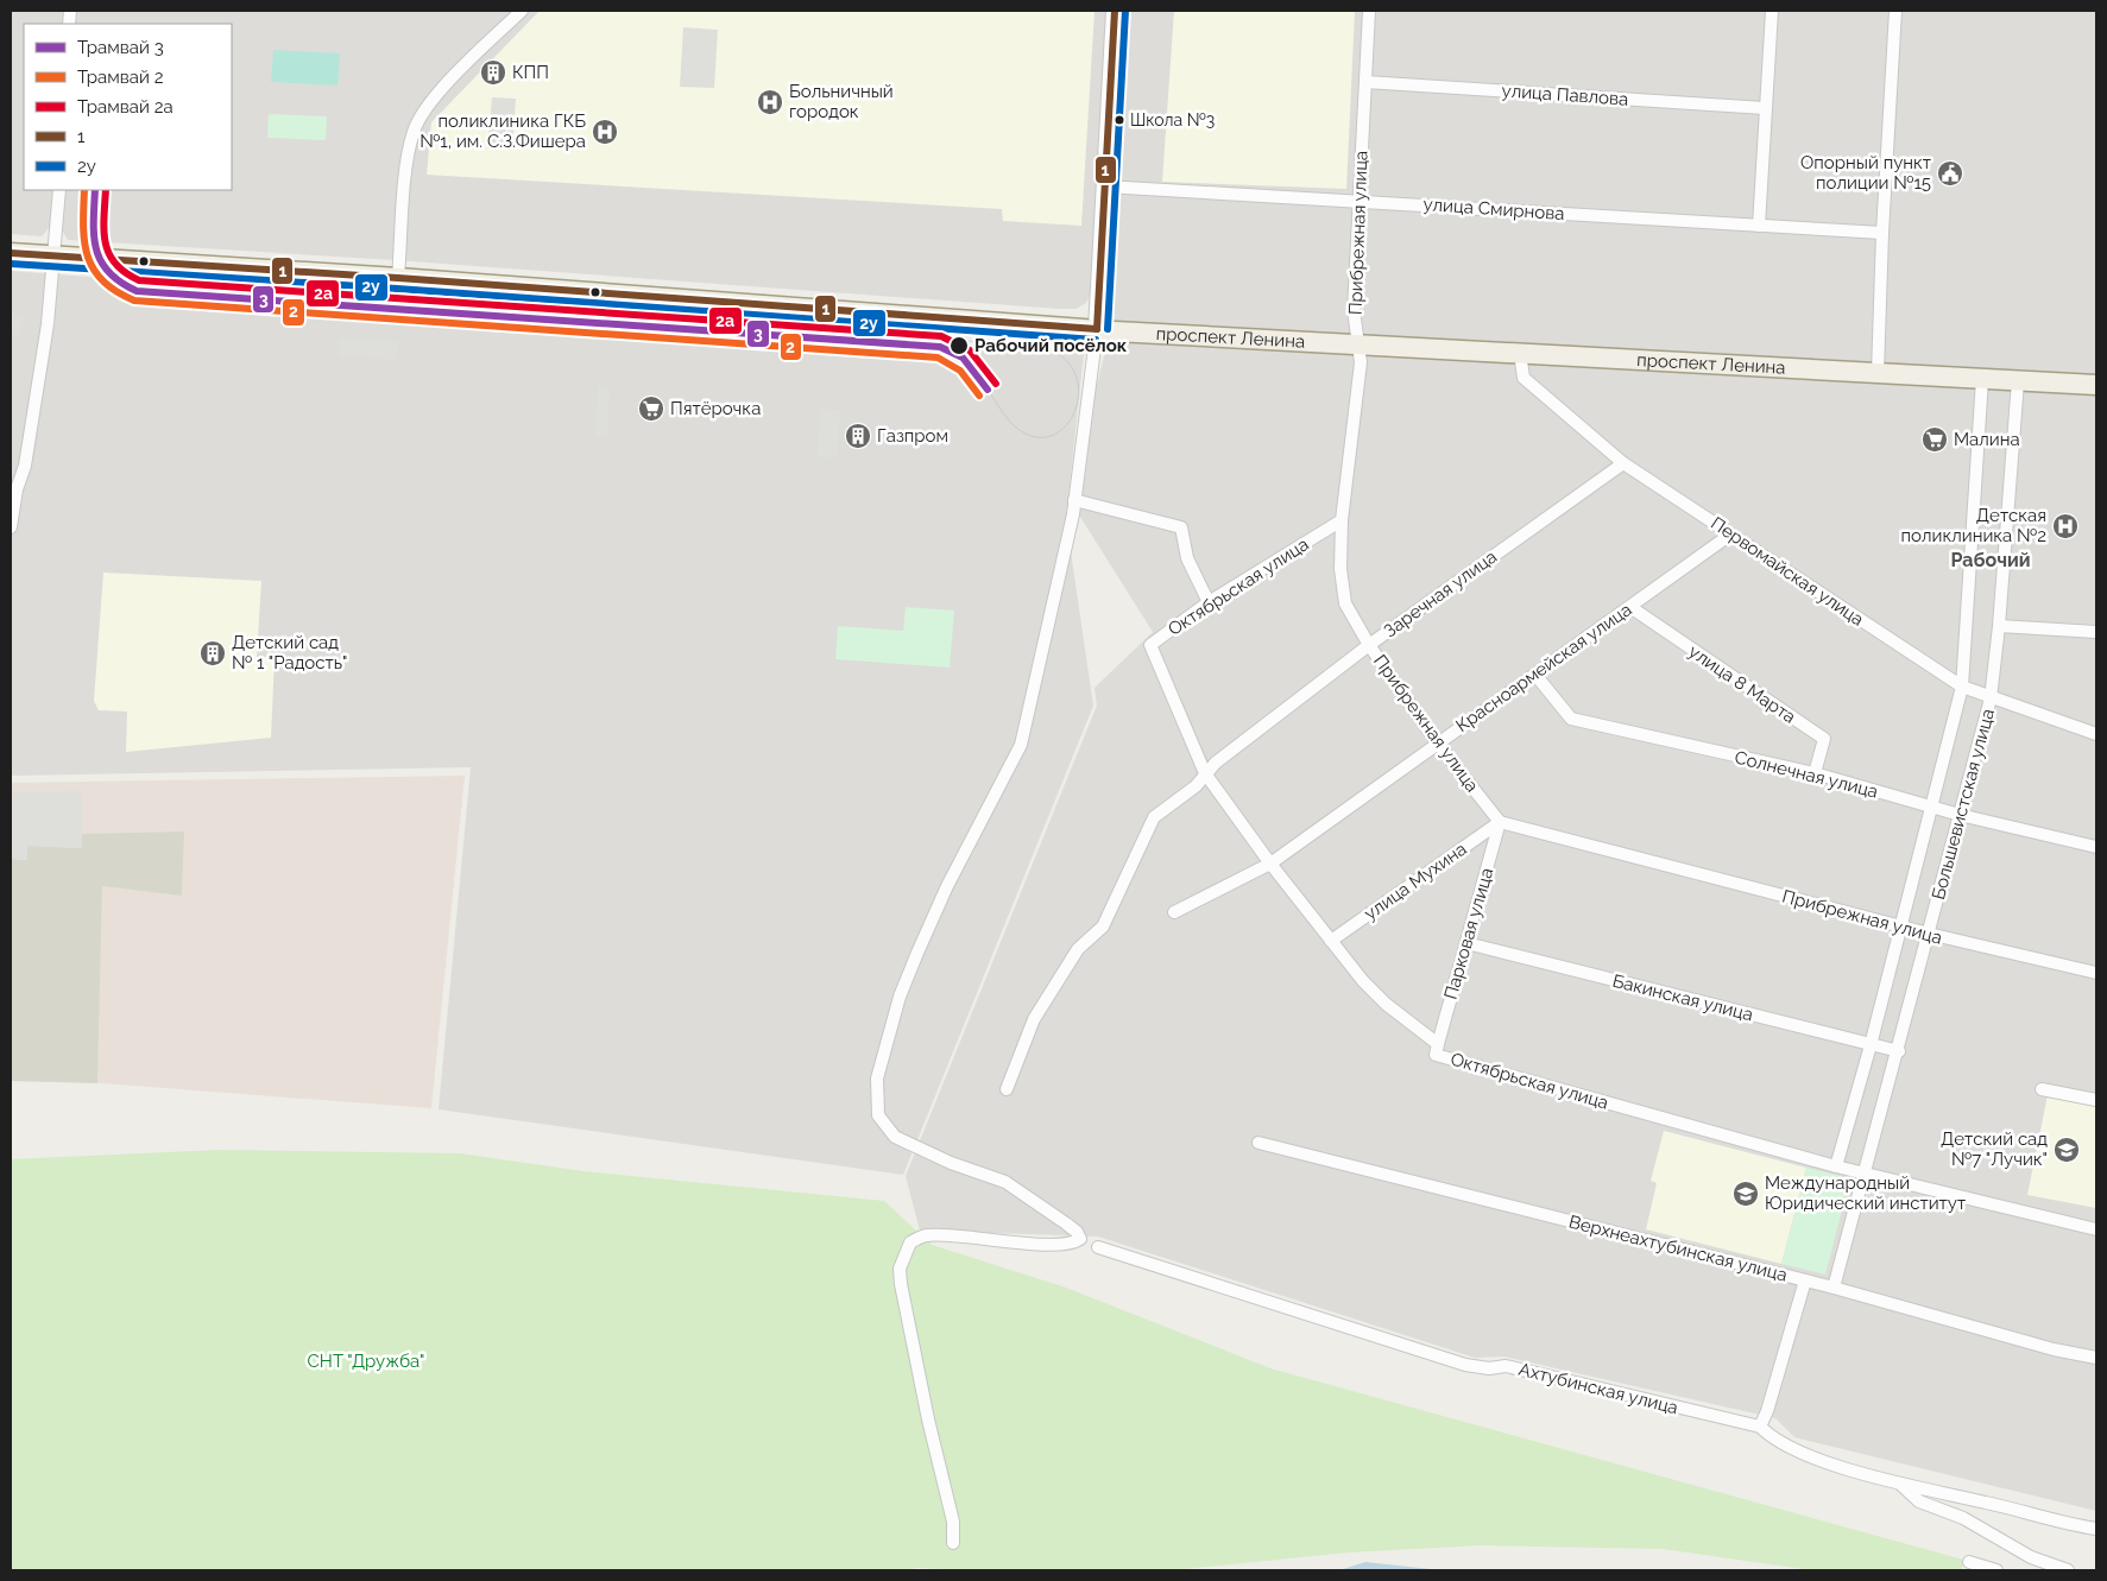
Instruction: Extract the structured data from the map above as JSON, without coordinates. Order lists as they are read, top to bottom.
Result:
{
  "streets": {
    "main road": ["проспект Ленина"],
    "street": [
      "улица Павлова",
      "улица Смирнова",
      "Прибрежная улица",
      "Первомайская улица",
      "Октябрьская улица",
      "Заречная улица",
      "Красноармейская улица",
      "улица 8 Марта",
      "Солнечная улица",
      "Большевистская улица",
      "улица Мухина",
      "Парковая улица",
      "Бакинская улица",
      "Верхнеахтубинская улица",
      "Ахтубинская улица"
    ]
  },
  "crossings": [
    ["улица Павлова", "Прибрежная улица"],
    ["улица Смирнова", "Прибрежная улица"],
    ["Прибрежная улица", "проспект Ленина"],
    ["Прибрежная улица", "Октябрьская улица"],
    ["Прибрежная улица", "Заречная улица"],
    ["Прибрежная улица", "Красноармейская улица"],
    ["Прибрежная улица", "Большевистская улица"],
    ["Прибрежная улица", "улица Мухина"],
    ["Прибрежная улица", "Парковая улица"],
    ["проспект Ленина", "Первомайская улица"],
    ["проспект Ленина", "Большевистская улица"],
    ["Первомайская улица", "Заречная улица"],
    ["Первомайская улица", "Красноармейская улица"],
    ["Первомайская улица", "Большевистская улица"],
    ["Октябрьская улица", "Заречная улица"],
    ["Октябрьская улица", "Красноармейская улица"],
    ["Октябрьская улица", "Большевистская улица"],
    ["Октябрьская улица", "улица Мухина"],
    ["Октябрьская улица", "Парковая улица"],
    ["Красноармейская улица", "улица 8 Марта"],
    ["Красноармейская улица", "Солнечная улица"],
    ["улица 8 Марта", "Солнечная улица"],
    ["Солнечная улица", "Большевистская улица"],
    ["Большевистская улица", "Бакинская улица"],
    ["Большевистская улица", "Верхнеахтубинская улица"],
    ["улица Мухина", "Парковая улица"],
    ["Парковая улица", "Бакинская улица"]
  ],
  "districts": ["Рабочий"],
  "parks": ["СНТ \"Дружба\""],
  "places": {
    "building": ["КПП", "Газпром", "Детский сад № 1 \"Радость\""],
    "hospital": ["Больничный городок", "поликлиника ГКБ №1, им. С.З.Фишера", "Детская поликлиника №2"],
    "other": ["Школа №3", "Рабочий посёлок"],
    "public building": ["Опорный пункт полиции №15"],
    "supermarket": ["Пятёрочка", "Малина"],
    "school or university": ["Детский сад №7 \"Лучик\"", "Международный Юридический институт"]
  },
  "lines": [
    "transit line 1",
    "transit line 2у",
    "tram line 3",
    "tram line 2",
    "tram line 2а"
  ],
  "legend": [
    "Трамвай 3",
    "Трамвай 2",
    "Трамвай 2а",
    "1",
    "2у"
  ]
}
